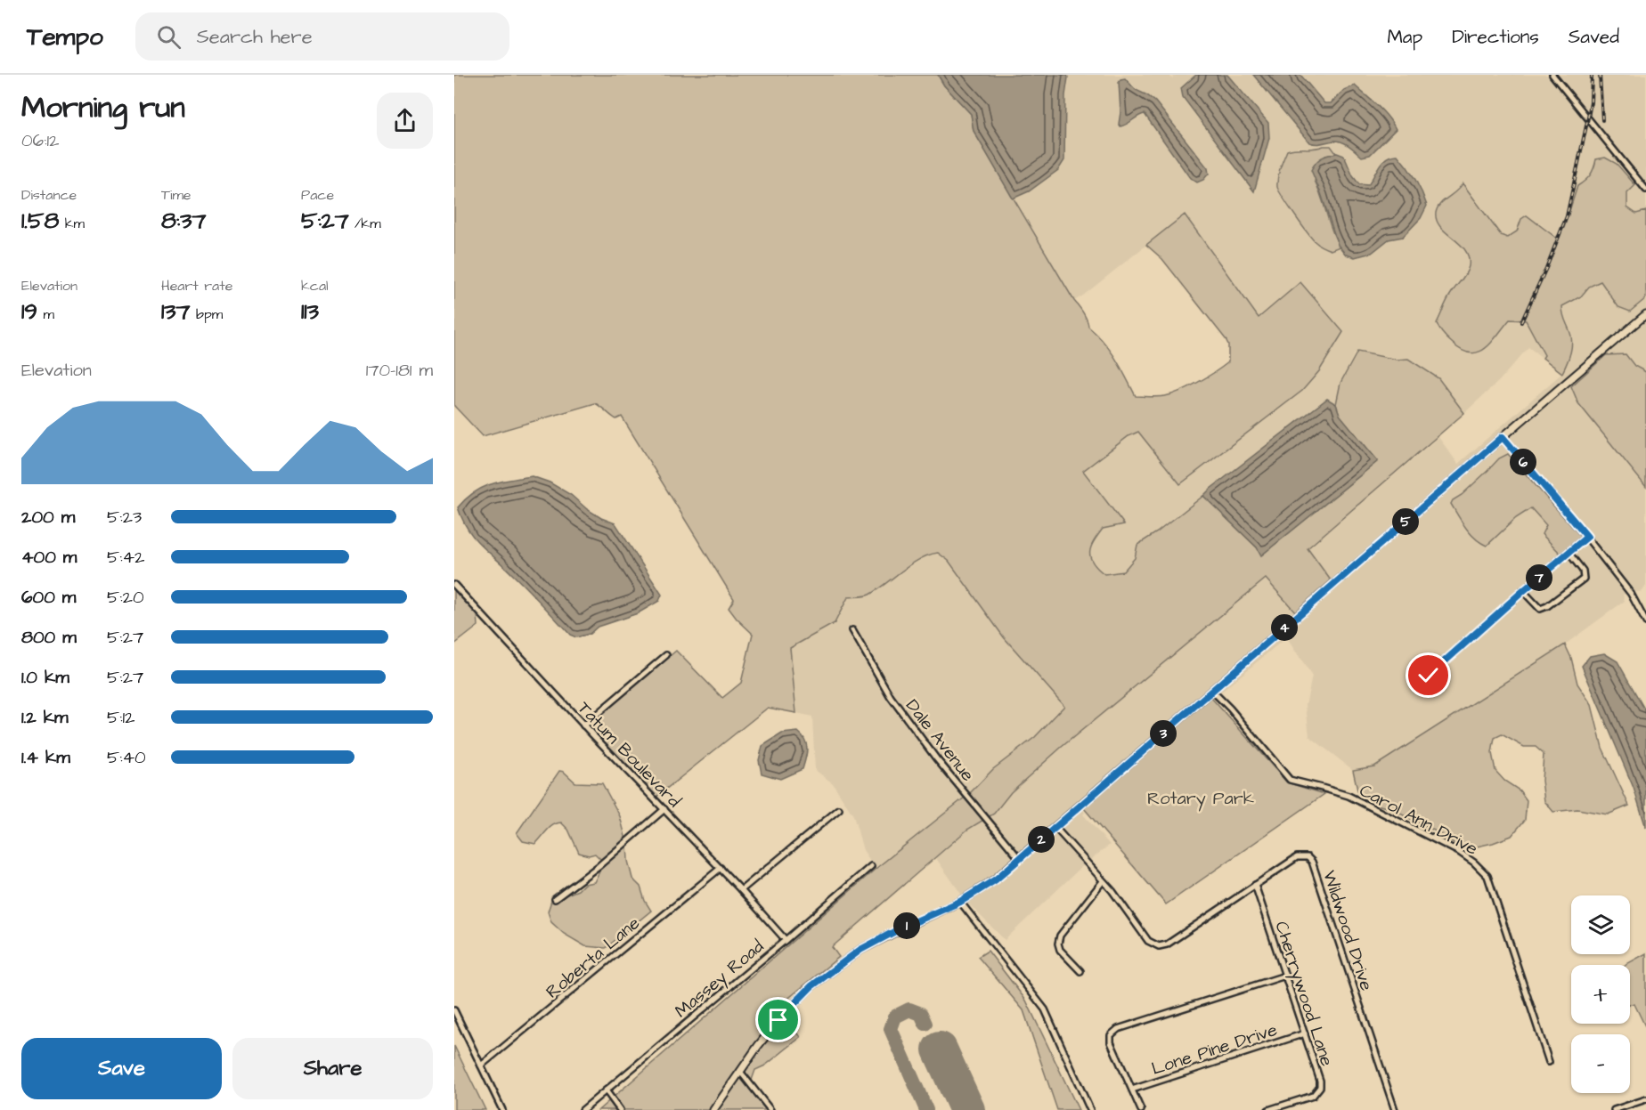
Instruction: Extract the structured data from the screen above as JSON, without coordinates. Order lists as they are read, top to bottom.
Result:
{
  "streets": {
    "street": [
      "Dale Avenue",
      "Tatum Boulevard",
      "Carol Ann Drive",
      "Wildwood Drive",
      "Roberta Lane",
      "Massey Road",
      "Cherrywood Lane",
      "Lone Pine Drive"
    ]
  },
  "crossings": [
    ["Tatum Boulevard", "Roberta Lane"],
    ["Tatum Boulevard", "Massey Road"],
    ["Wildwood Drive", "Cherrywood Lane"],
    ["Cherrywood Lane", "Lone Pine Drive"]
  ],
  "parks": ["Rotary Park"],
  "page": {
    "header": "Tempo",
    "search": "Search here",
    "nav": ["Map", "Directions", "Saved"],
    "heading": ["Morning run", "06:12"],
    "stats": [
      ["Distance", "1.58 km"],
      ["Time", "8:37"],
      ["Pace", "5:27 /km"],
      ["Elevation", "19 m"],
      ["Heart rate", "137 bpm"],
      ["kcal", "113"]
    ],
    "chart": ["Elevation", "170–181 m"],
    "pins": [
      "6",
      "5",
      "7",
      "4",
      "3",
      "2",
      "1"
    ],
    "list": [
      {
        "name": "200 m",
        "note": "5:23"
      },
      {
        "name": "400 m",
        "note": "5:42"
      },
      {
        "name": "600 m",
        "note": "5:20"
      },
      {
        "name": "800 m",
        "note": "5:27"
      },
      {
        "name": "1.0 km",
        "note": "5:27"
      },
      {
        "name": "1.2 km",
        "note": "5:12"
      },
      {
        "name": "1.4 km",
        "note": "5:40"
      }
    ],
    "map_buttons": ["+", "−"],
    "buttons": ["Save", "Share"]
  }
}
